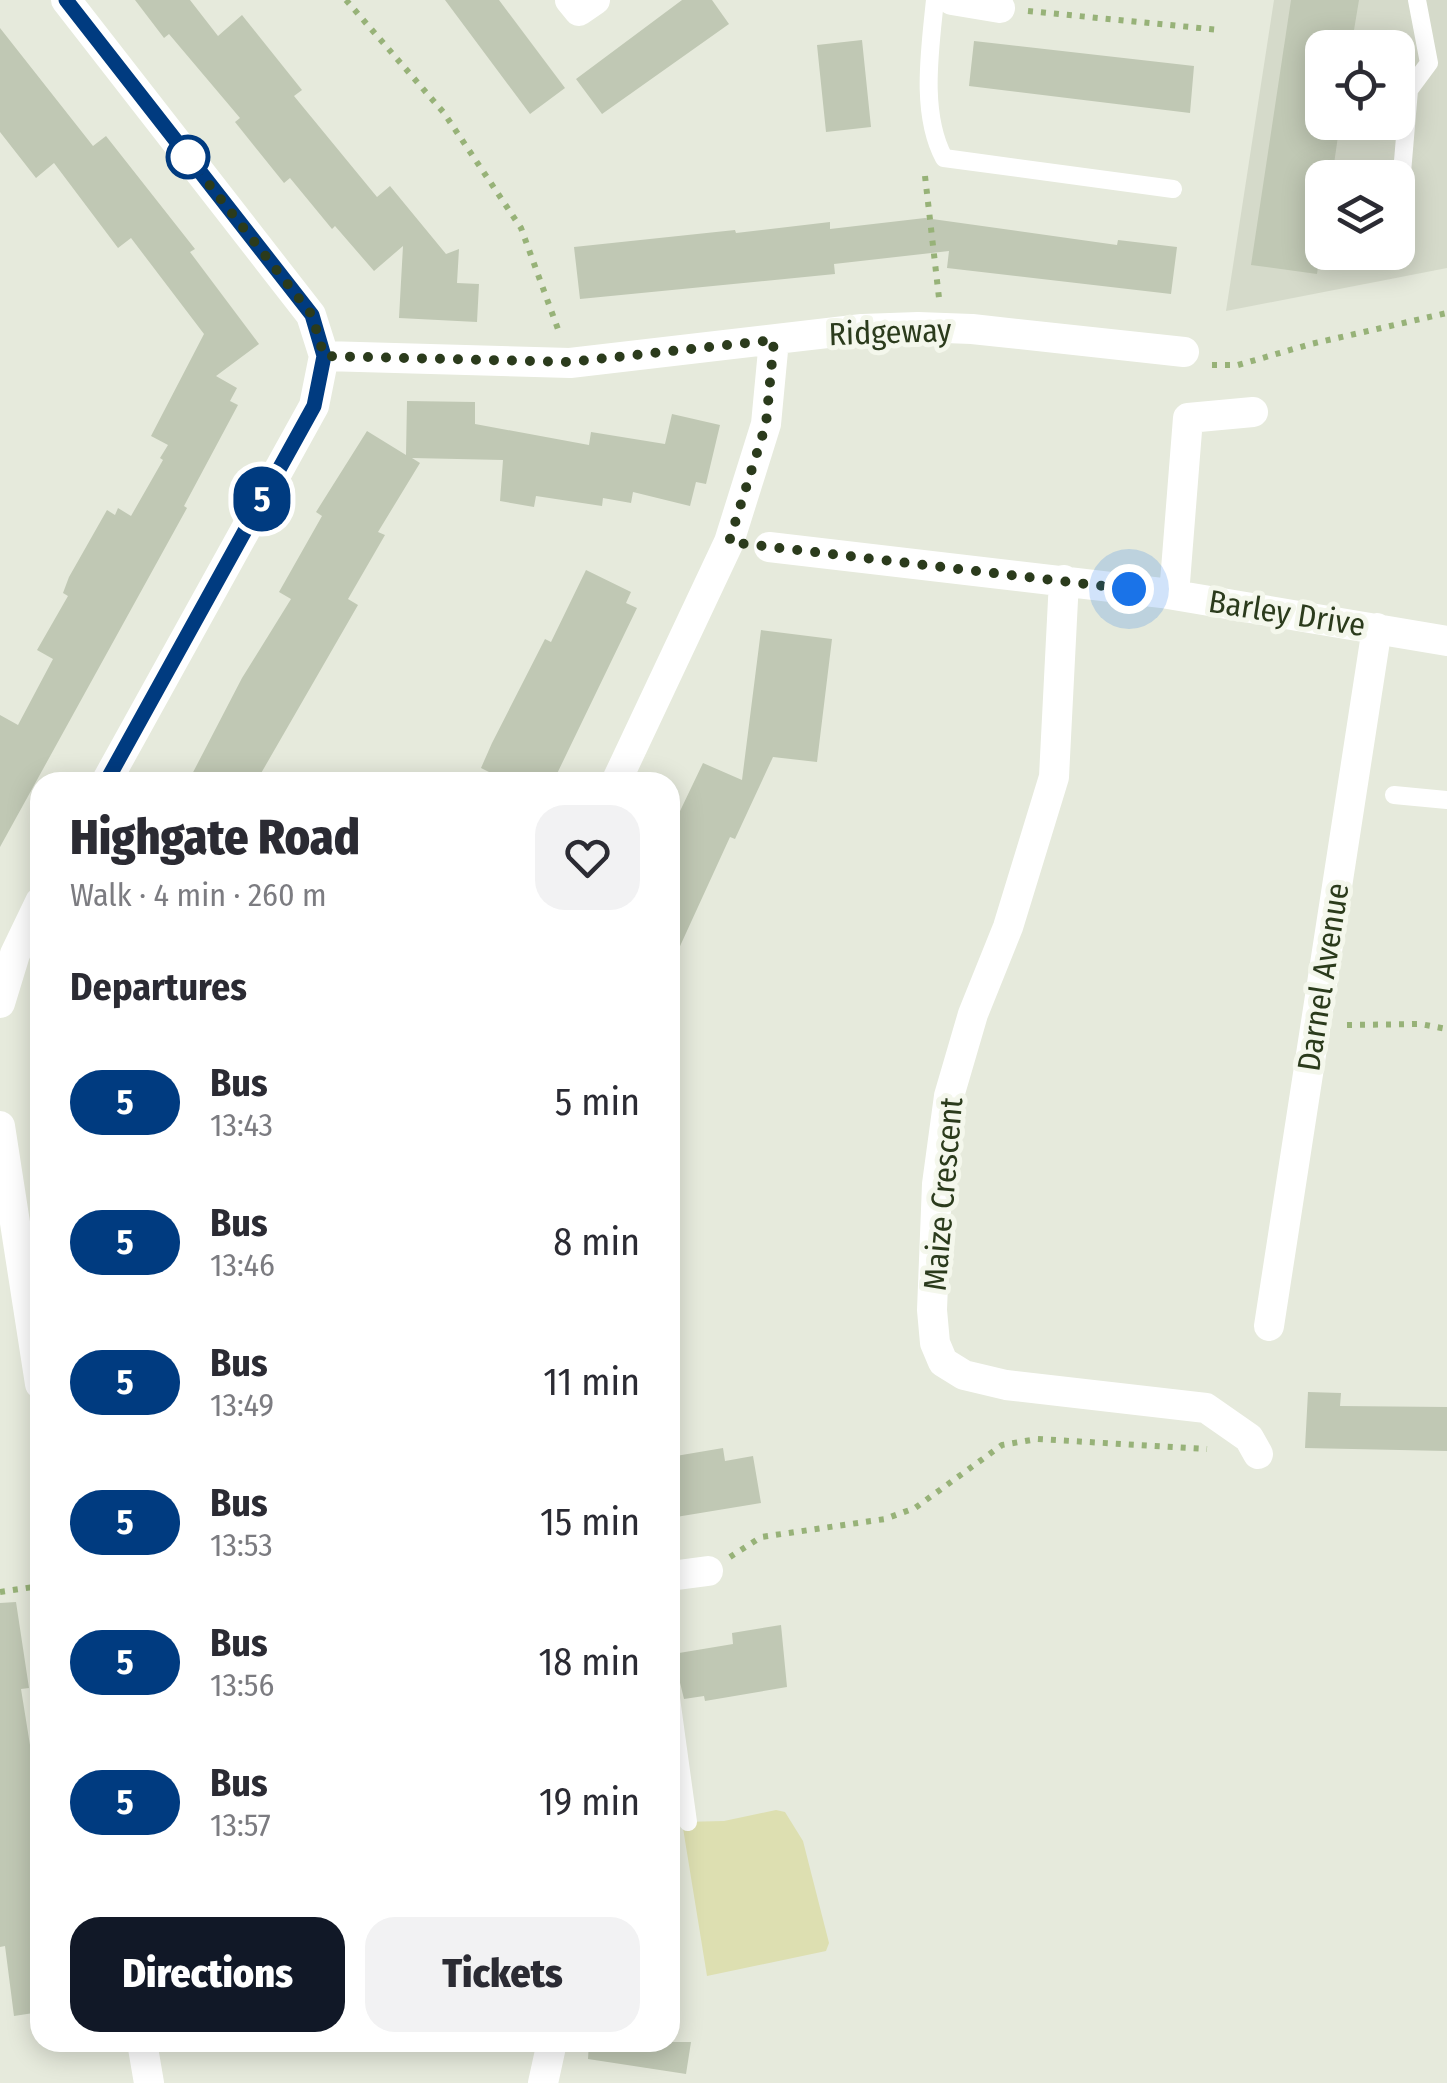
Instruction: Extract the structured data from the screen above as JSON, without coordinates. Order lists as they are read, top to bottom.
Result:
{
  "streets": {
    "street": [
      "Ridgeway",
      "Barley Drive",
      "Darnel Avenue",
      "Maize Crescent"
    ]
  },
  "crossings": [
    ["Barley Drive", "Darnel Avenue"],
    ["Barley Drive", "Maize Crescent"]
  ],
  "lines": ["bus line 5"],
  "page": {
    "on_map": "5",
    "heading": [
      ["Highgate Road", "Walk · 4 min · 260 m"],
      "Departures"
    ],
    "list": [
      {
        "mark": "5",
        "name": "Bus",
        "note": "13:43",
        "value": "5 min"
      },
      {
        "mark": "5",
        "name": "Bus",
        "note": "13:46",
        "value": "8 min"
      },
      {
        "mark": "5",
        "name": "Bus",
        "note": "13:49",
        "value": "11 min"
      },
      {
        "mark": "5",
        "name": "Bus",
        "note": "13:53",
        "value": "15 min"
      },
      {
        "mark": "5",
        "name": "Bus",
        "note": "13:56",
        "value": "18 min"
      },
      {
        "mark": "5",
        "name": "Bus",
        "note": "13:57",
        "value": "19 min"
      }
    ],
    "buttons": ["Directions", "Tickets"]
  }
}
